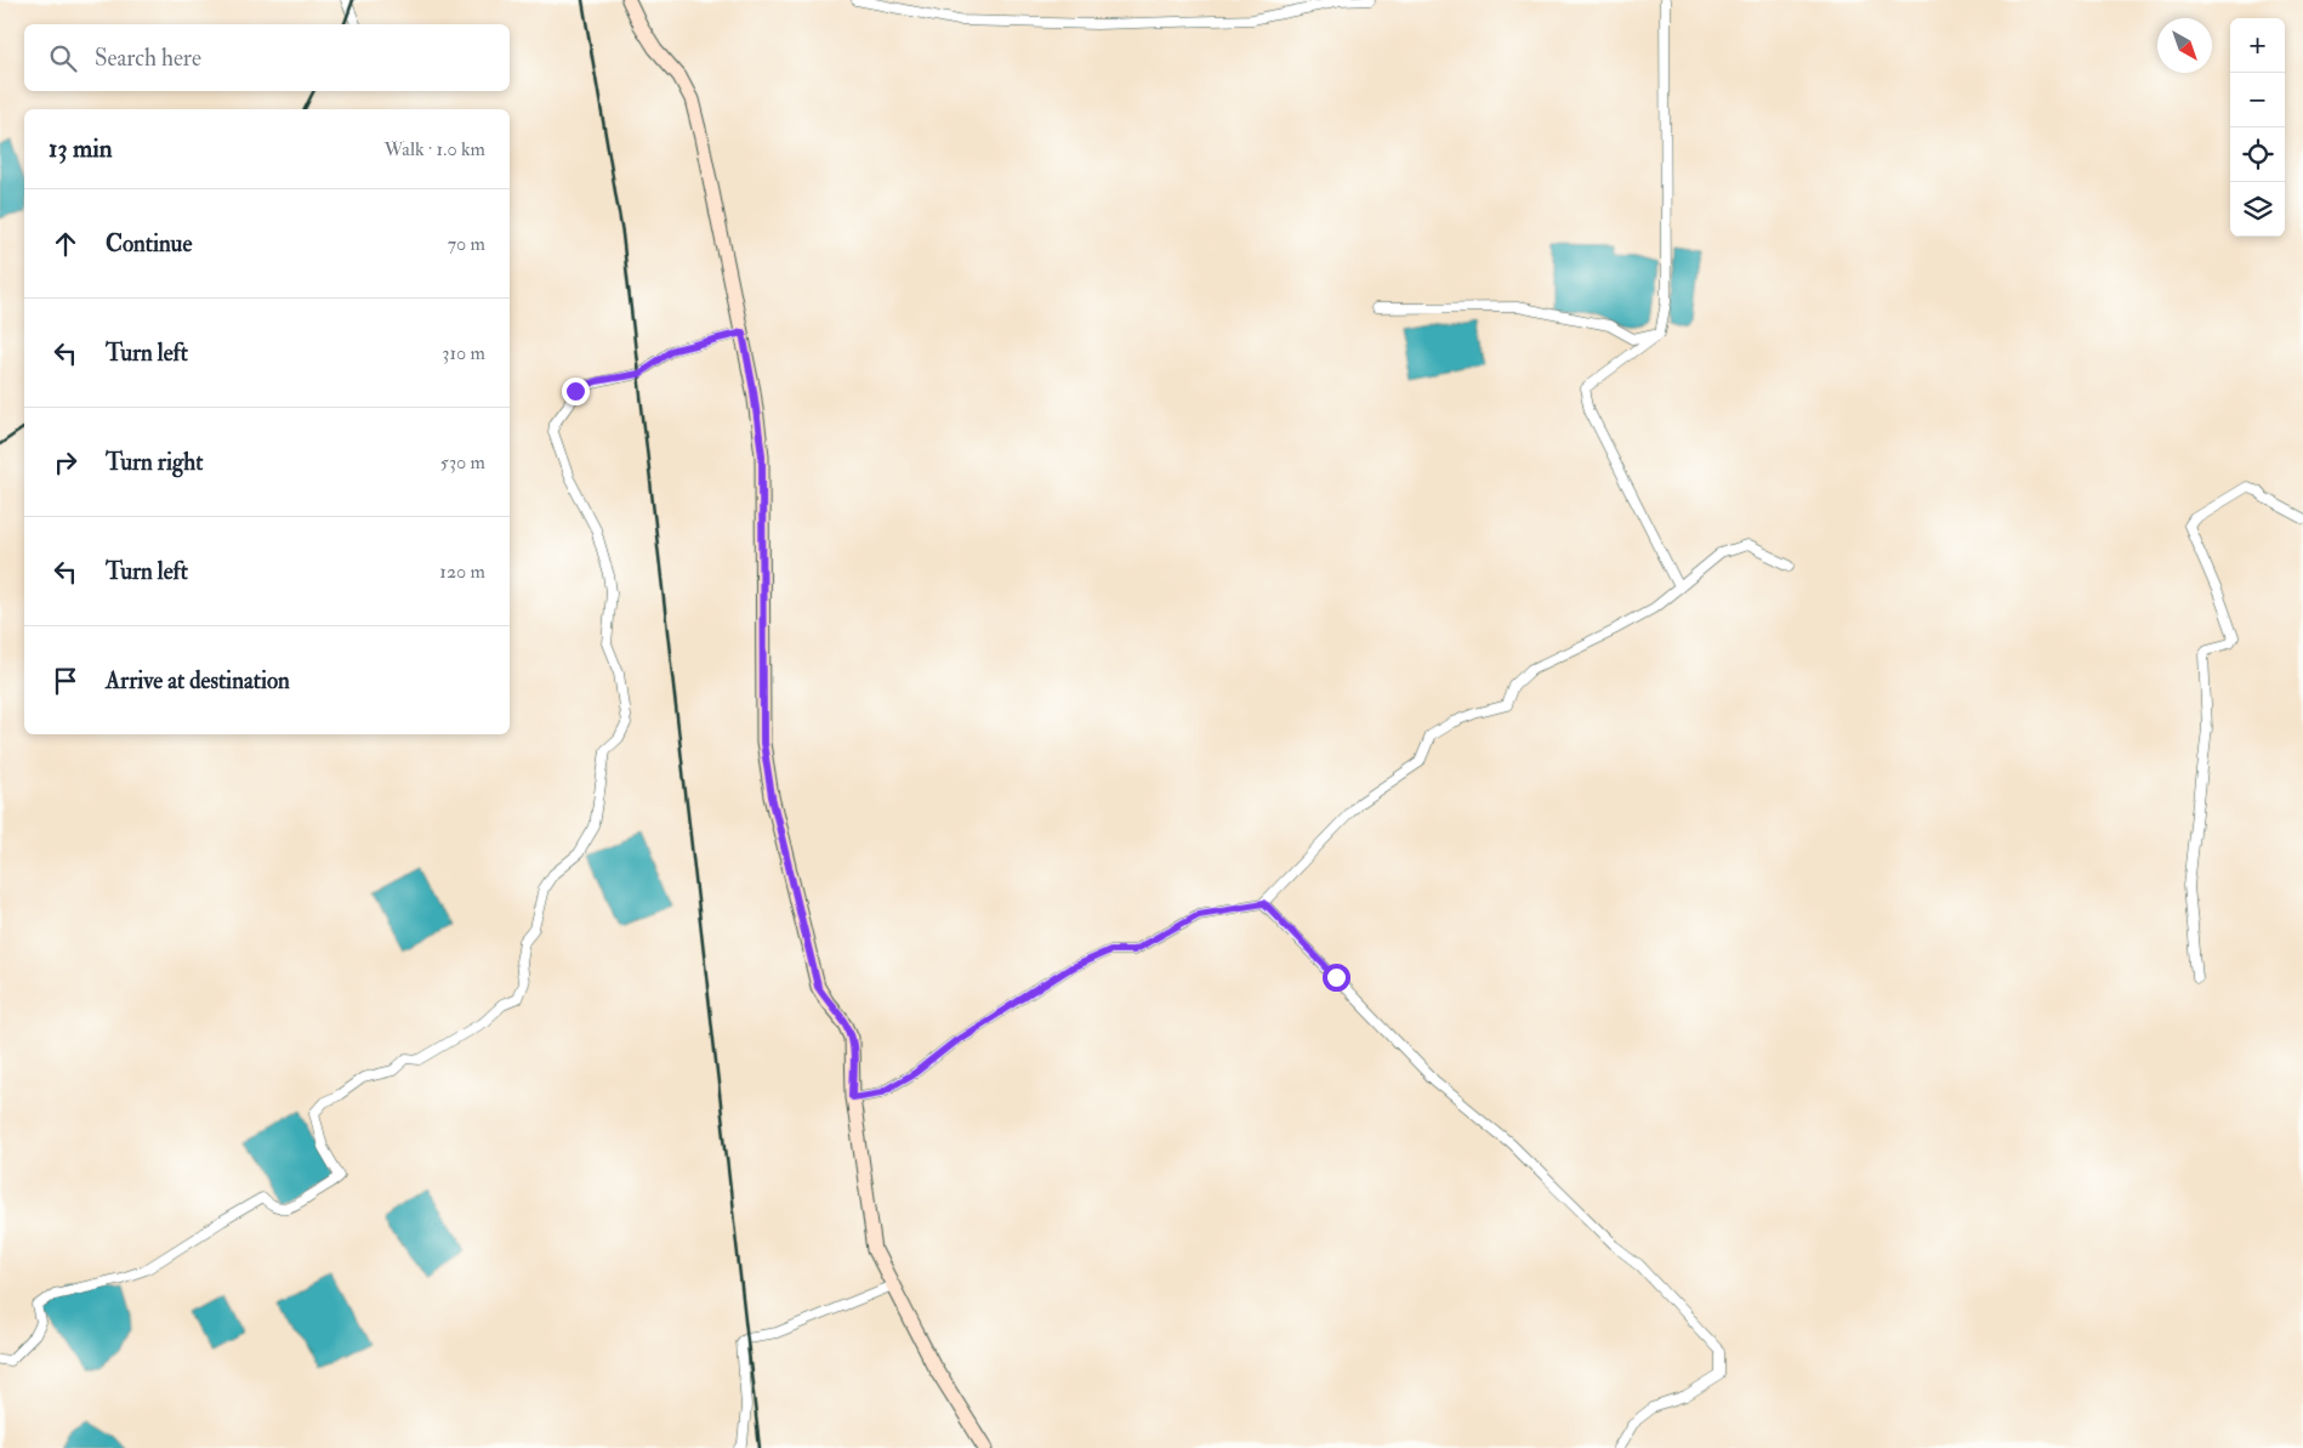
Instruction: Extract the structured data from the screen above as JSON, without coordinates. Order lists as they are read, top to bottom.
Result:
{
  "north": "bottom right",
  "page": {
    "map_buttons": ["+", "−"],
    "search": "Search here",
    "heading": ["13 min", "Walk · 1.0 km"],
    "list": [
      ["Continue", "70 m"],
      ["Turn left", "310 m"],
      ["Turn right", "530 m"],
      ["Turn left", "120 m"],
      "Arrive at destination"
    ]
  }
}
